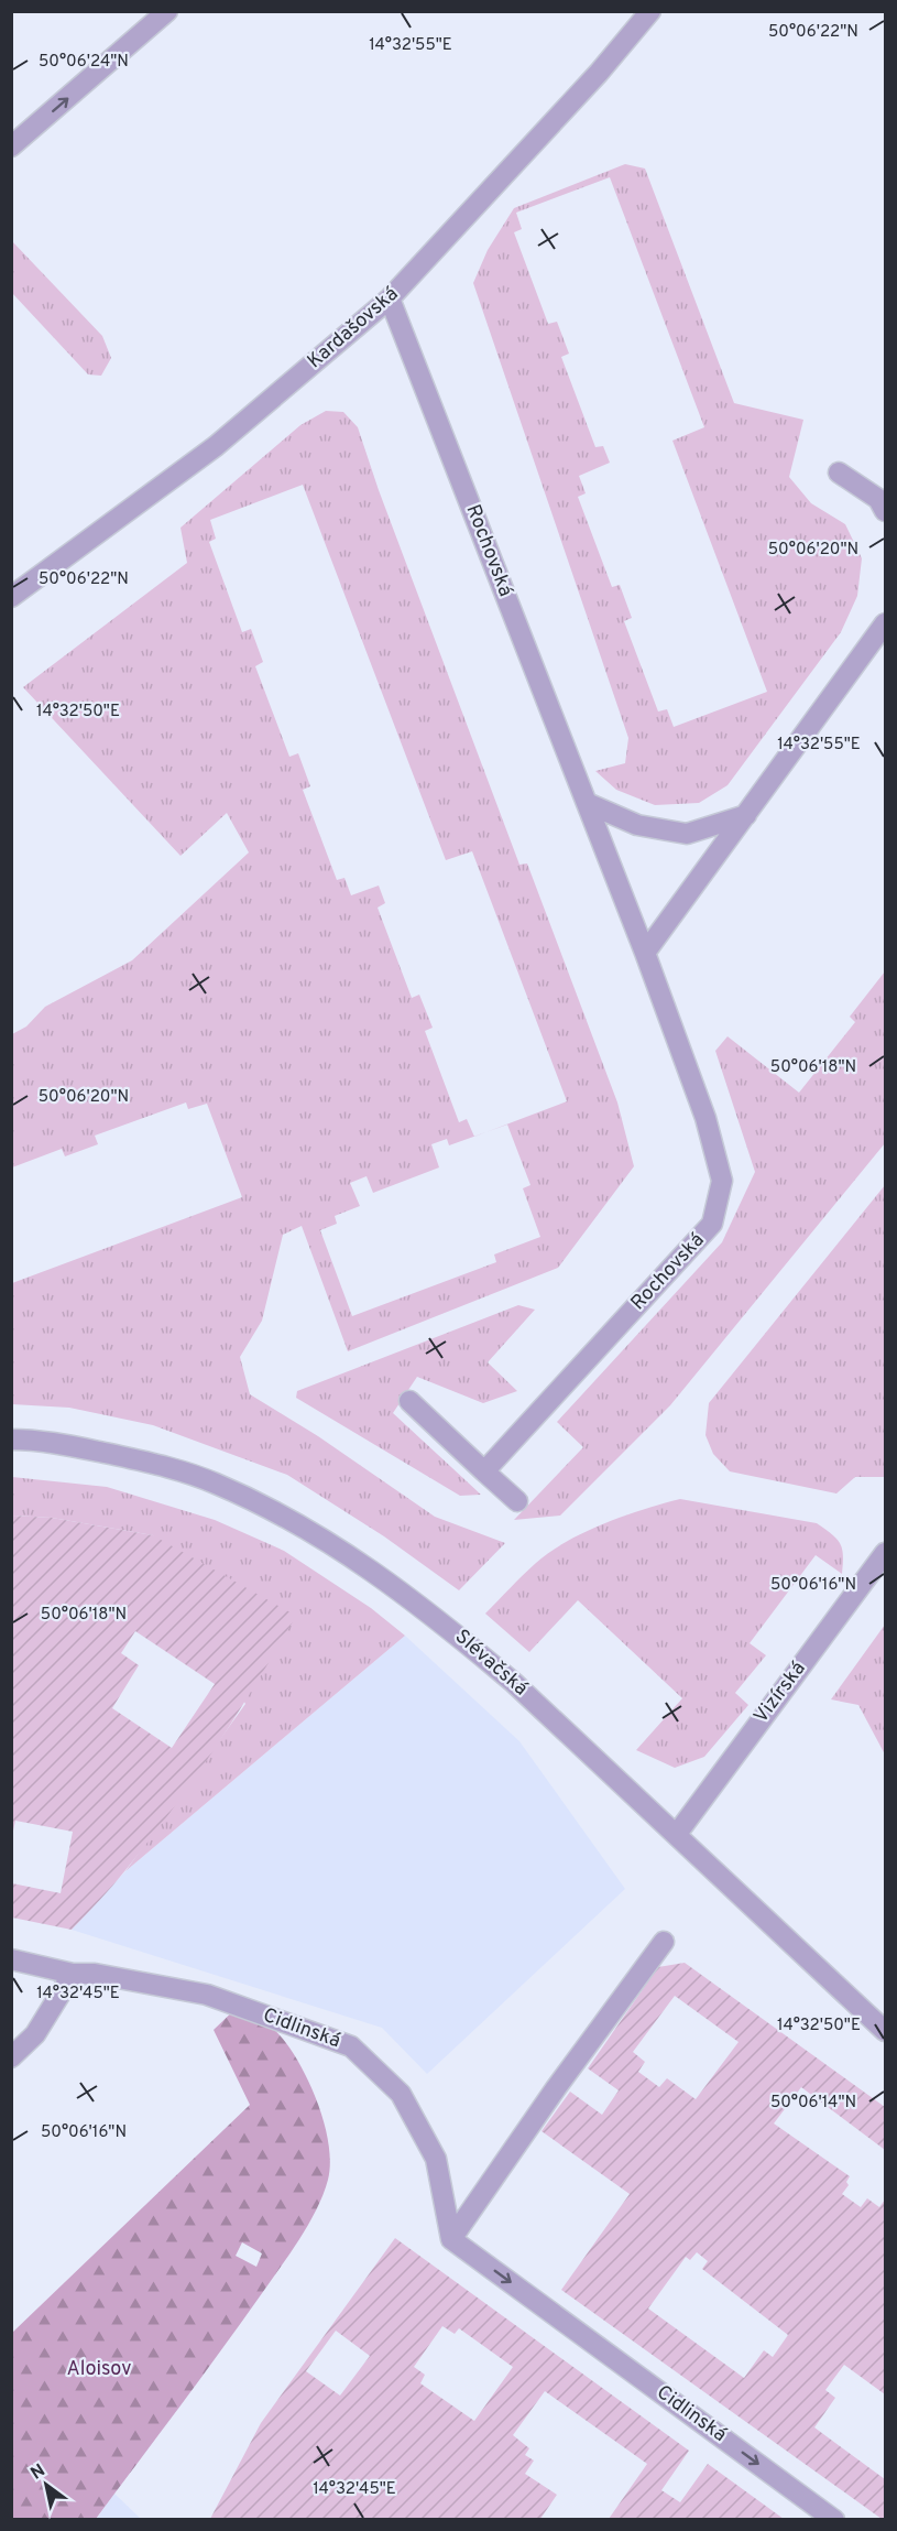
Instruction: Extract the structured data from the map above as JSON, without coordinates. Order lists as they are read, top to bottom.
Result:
{
  "streets": {
    "street": [
      "Kardašovská",
      "Rochovská",
      "Slévačská",
      "Vizírská",
      "Cidlinská"
    ]
  },
  "crossings": [
    ["Kardašovská", "Rochovská"],
    ["Slévačská", "Vizírská"]
  ],
  "one_way": ["Cidlinská"],
  "parks": ["Aloisov"],
  "north": "top left",
  "coordinates": [
    "50°06'22\"N",
    "14°32'55\"E",
    "50°06'24\"N",
    "50°06'20\"N",
    "14°32'50\"E",
    "50°06'18\"N",
    "50°06'16\"N",
    "14°32'45\"E",
    "50°06'14\"N"
  ]
}
